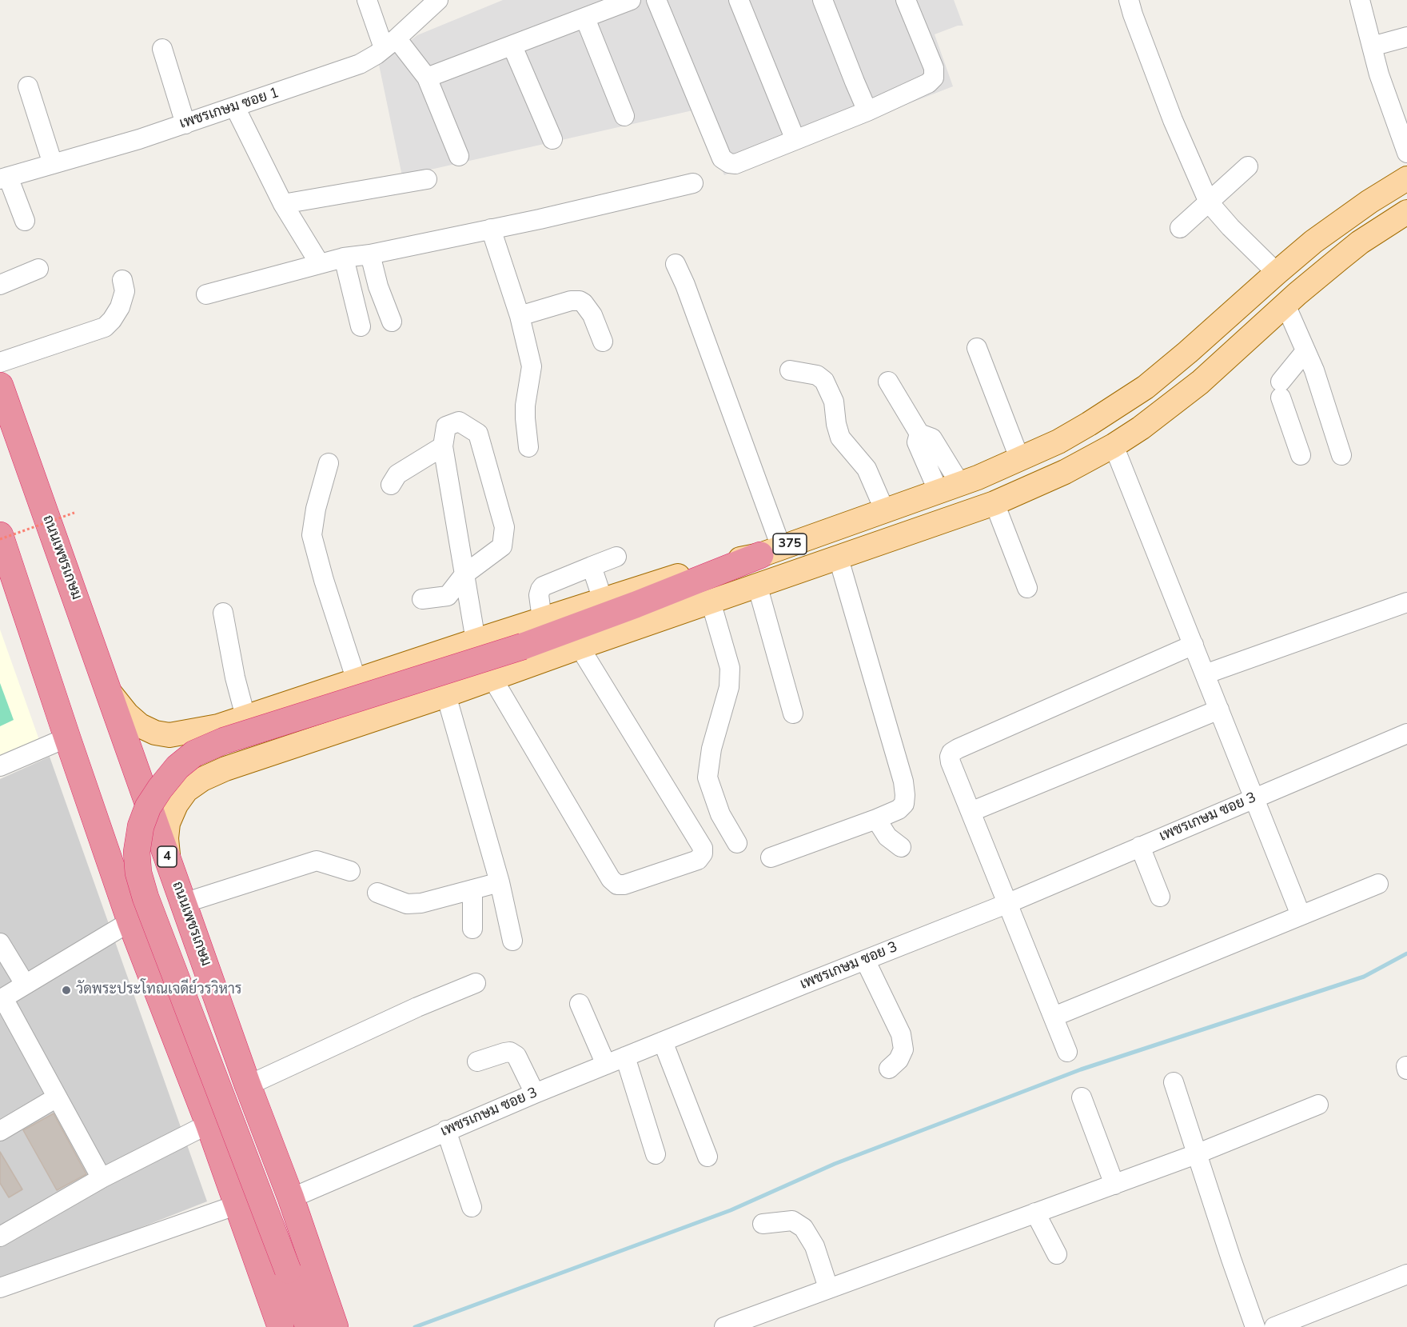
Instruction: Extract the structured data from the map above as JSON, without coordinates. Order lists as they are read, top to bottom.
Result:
{
  "streets": {
    "highway": ["ถนนเพชรเกษม", "4"],
    "main road": ["375"],
    "street": ["เพชรเกษม ซอย 1", "เพชรเกษม ซอย 3"]
  },
  "crossings": [
    ["375", "ถนนเพชรเกษม"],
    ["ถนนเพชรเกษม", "เพชรเกษม ซอย 3"]
  ],
  "places": ["วัดพระประโทณเจดีย์วรวิหาร"]
}
